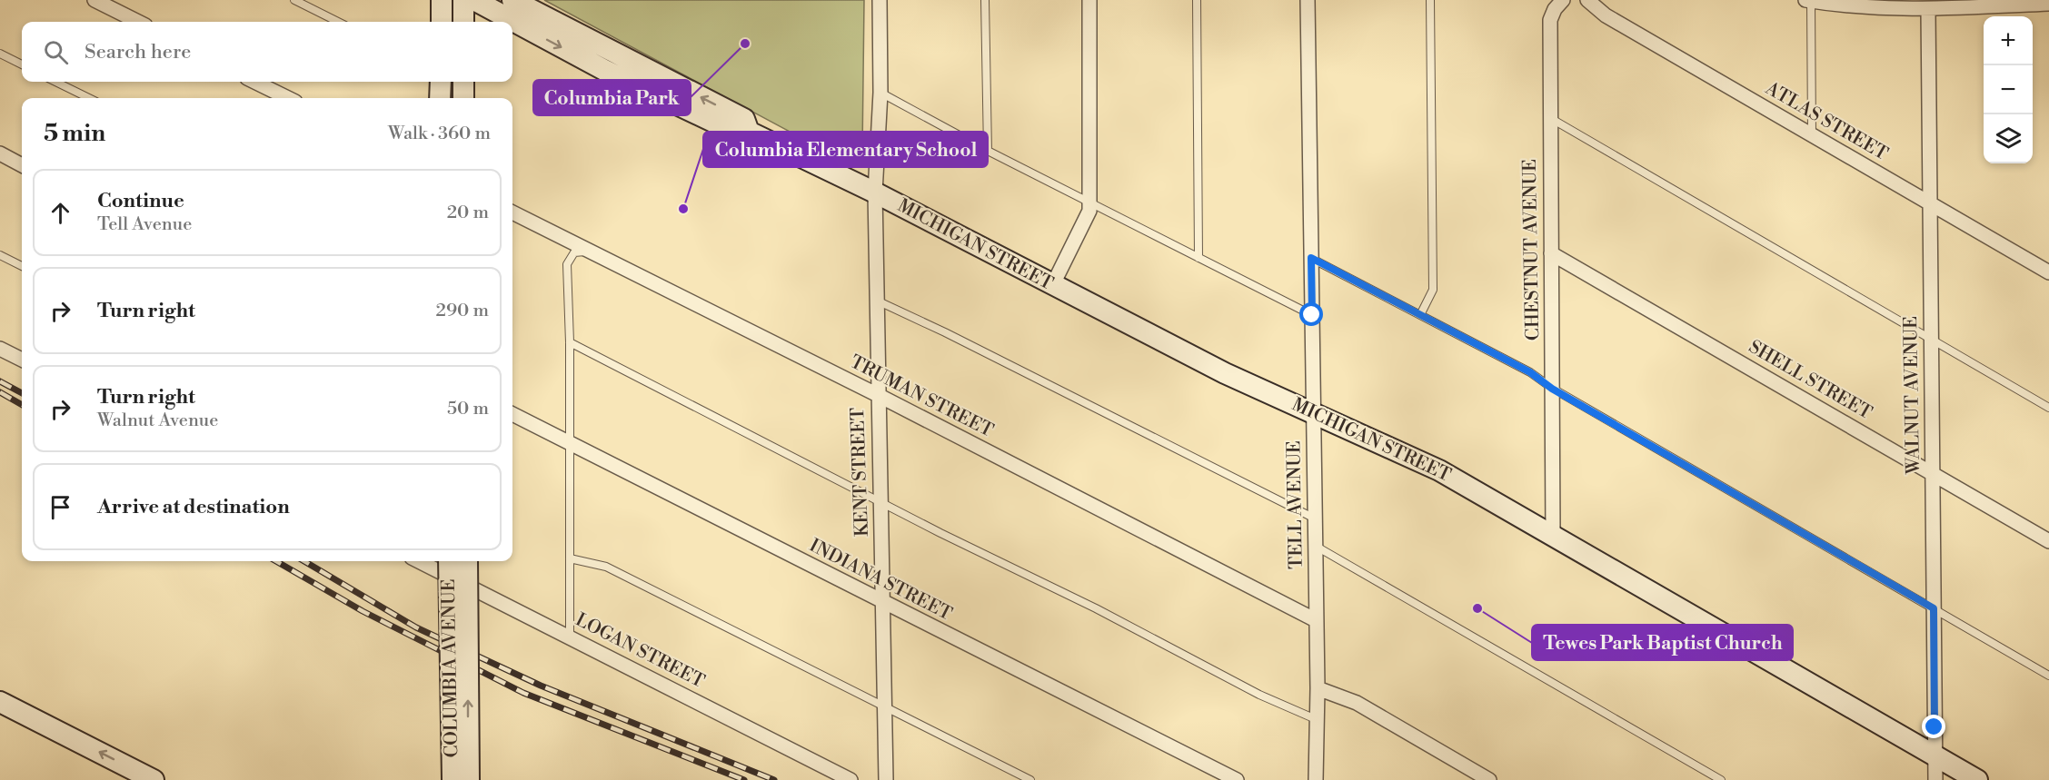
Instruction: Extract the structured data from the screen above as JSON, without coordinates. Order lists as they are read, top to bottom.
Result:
{
  "streets": {
    "main road": ["MICHIGAN STREET", "COLUMBIA AVENUE"],
    "street": [
      "ATLAS STREET",
      "CHESTNUT AVENUE",
      "SHELL STREET",
      "WALNUT AVENUE",
      "TRUMAN STREET",
      "KENT STREET",
      "TELL AVENUE",
      "INDIANA STREET",
      "LOGAN STREET"
    ]
  },
  "crossings": [
    ["ATLAS STREET", "WALNUT AVENUE"],
    ["MICHIGAN STREET", "CHESTNUT AVENUE"],
    ["MICHIGAN STREET", "WALNUT AVENUE"],
    ["MICHIGAN STREET", "KENT STREET"],
    ["MICHIGAN STREET", "TELL AVENUE"],
    ["CHESTNUT AVENUE", "SHELL STREET"],
    ["SHELL STREET", "WALNUT AVENUE"],
    ["TRUMAN STREET", "KENT STREET"],
    ["TRUMAN STREET", "TELL AVENUE"],
    ["KENT STREET", "INDIANA STREET"]
  ],
  "places": ["Columbia Park", "Columbia Elementary School", "Tewes Park Baptist Church"],
  "page": {
    "map_buttons": ["+", "−"],
    "search": "Search here",
    "heading": ["5 min", "Walk · 360 m"],
    "list": [
      ["Continue", "Tell Avenue", "20 m"],
      ["Turn right", "290 m"],
      ["Turn right", "Walnut Avenue", "50 m"],
      "Arrive at destination"
    ]
  }
}
